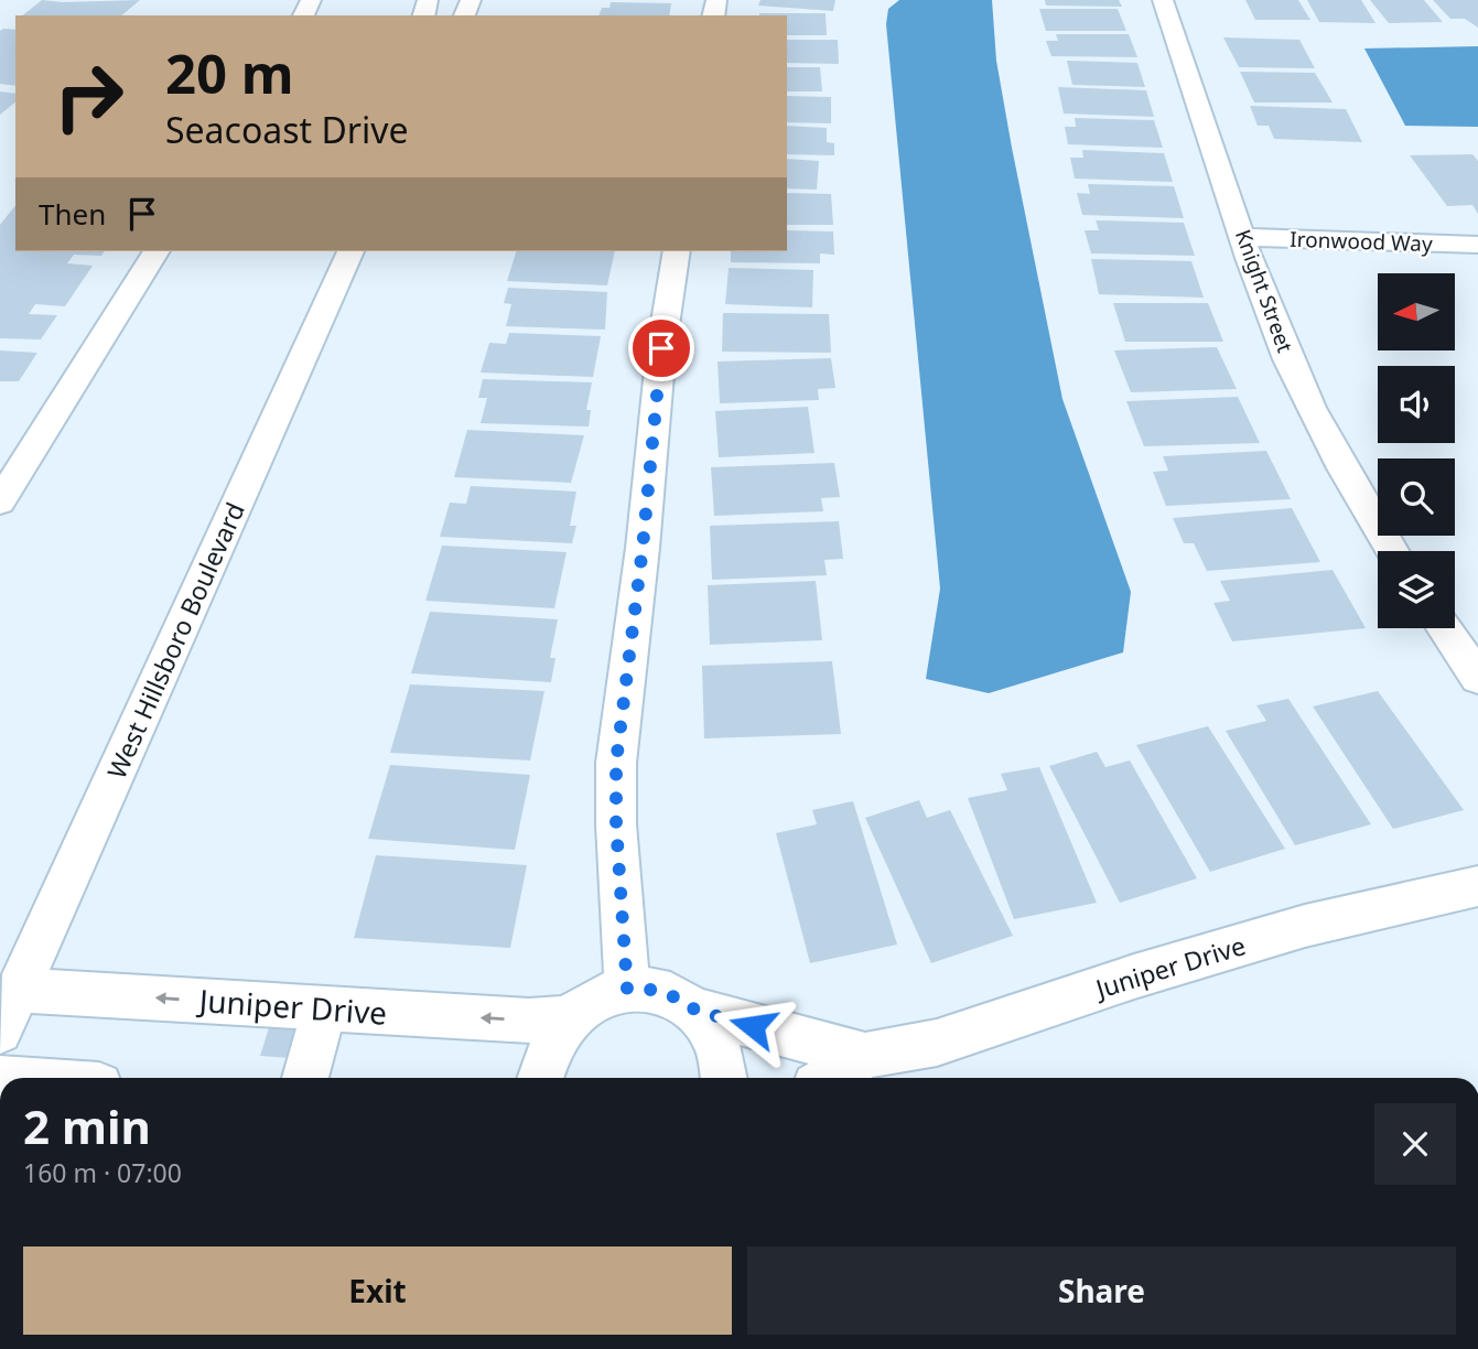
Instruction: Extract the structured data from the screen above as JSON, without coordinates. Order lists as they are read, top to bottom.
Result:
{
  "streets": {
    "street": [
      "Ironwood Way",
      "Knight Street",
      "West Hillsboro Boulevard",
      "Juniper Drive"
    ]
  },
  "crossings": [
    ["Ironwood Way", "Knight Street"],
    ["West Hillsboro Boulevard", "Juniper Drive"]
  ],
  "one_way": ["Juniper Drive"],
  "north": "left",
  "page": {
    "turn": ["20 m", "Seacoast Drive"],
    "then": "Then",
    "heading": ["2 min", "160 m · 07:00"],
    "buttons": ["Exit", "Share"]
  }
}
